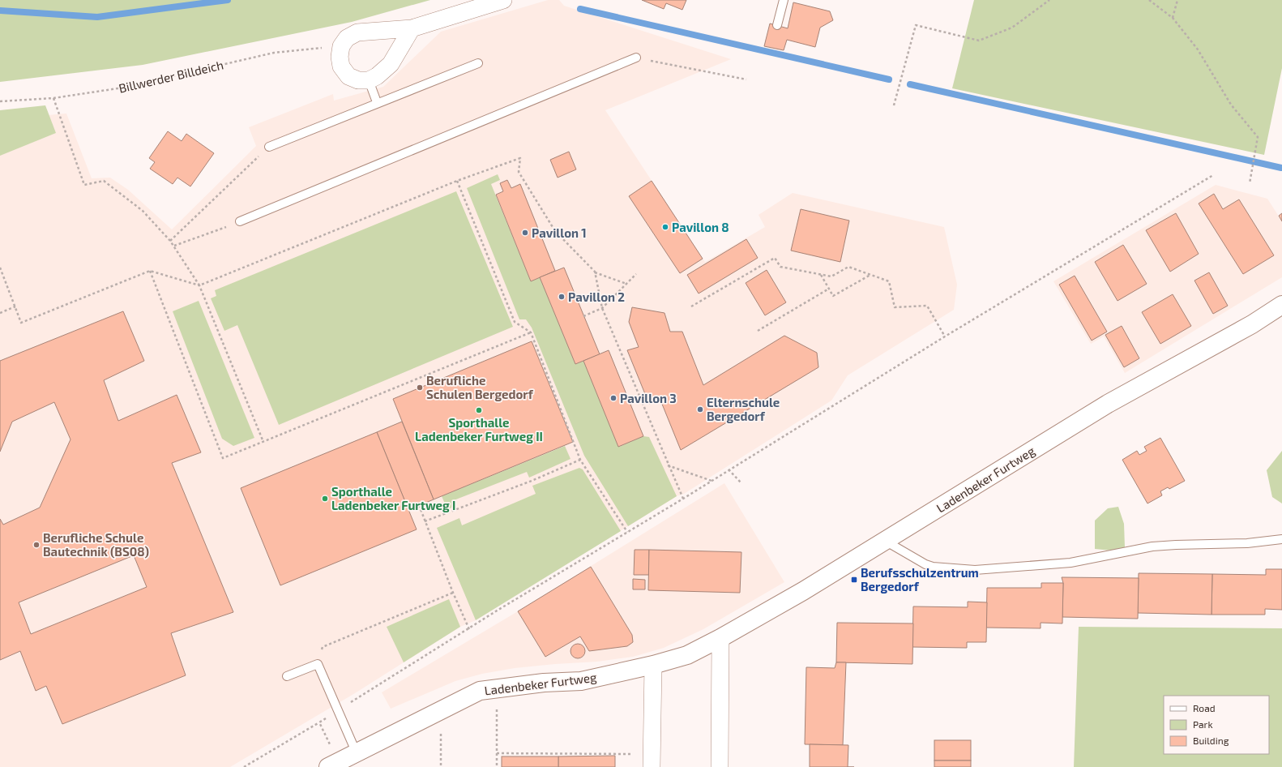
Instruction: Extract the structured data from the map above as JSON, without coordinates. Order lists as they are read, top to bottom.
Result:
{
  "streets": {
    "street": ["Ladenbeker Furtweg"],
    "path": ["Billwerder Billdeich"]
  },
  "places": {
    "other": [
      "Pavillon 8",
      "Pavillon 1",
      "Pavillon 2",
      "Berufliche Schulen Bergedorf",
      "Pavillon 3",
      "Elternschule Bergedorf",
      "Sporthalle Ladenbeker Furtweg II",
      "Sporthalle Ladenbeker Furtweg I",
      "Berufliche Schule Bautechnik (BS08)"
    ],
    "transit": ["Berufsschulzentrum Bergedorf"]
  },
  "legend": ["Road", "Park", "Building"]
}
